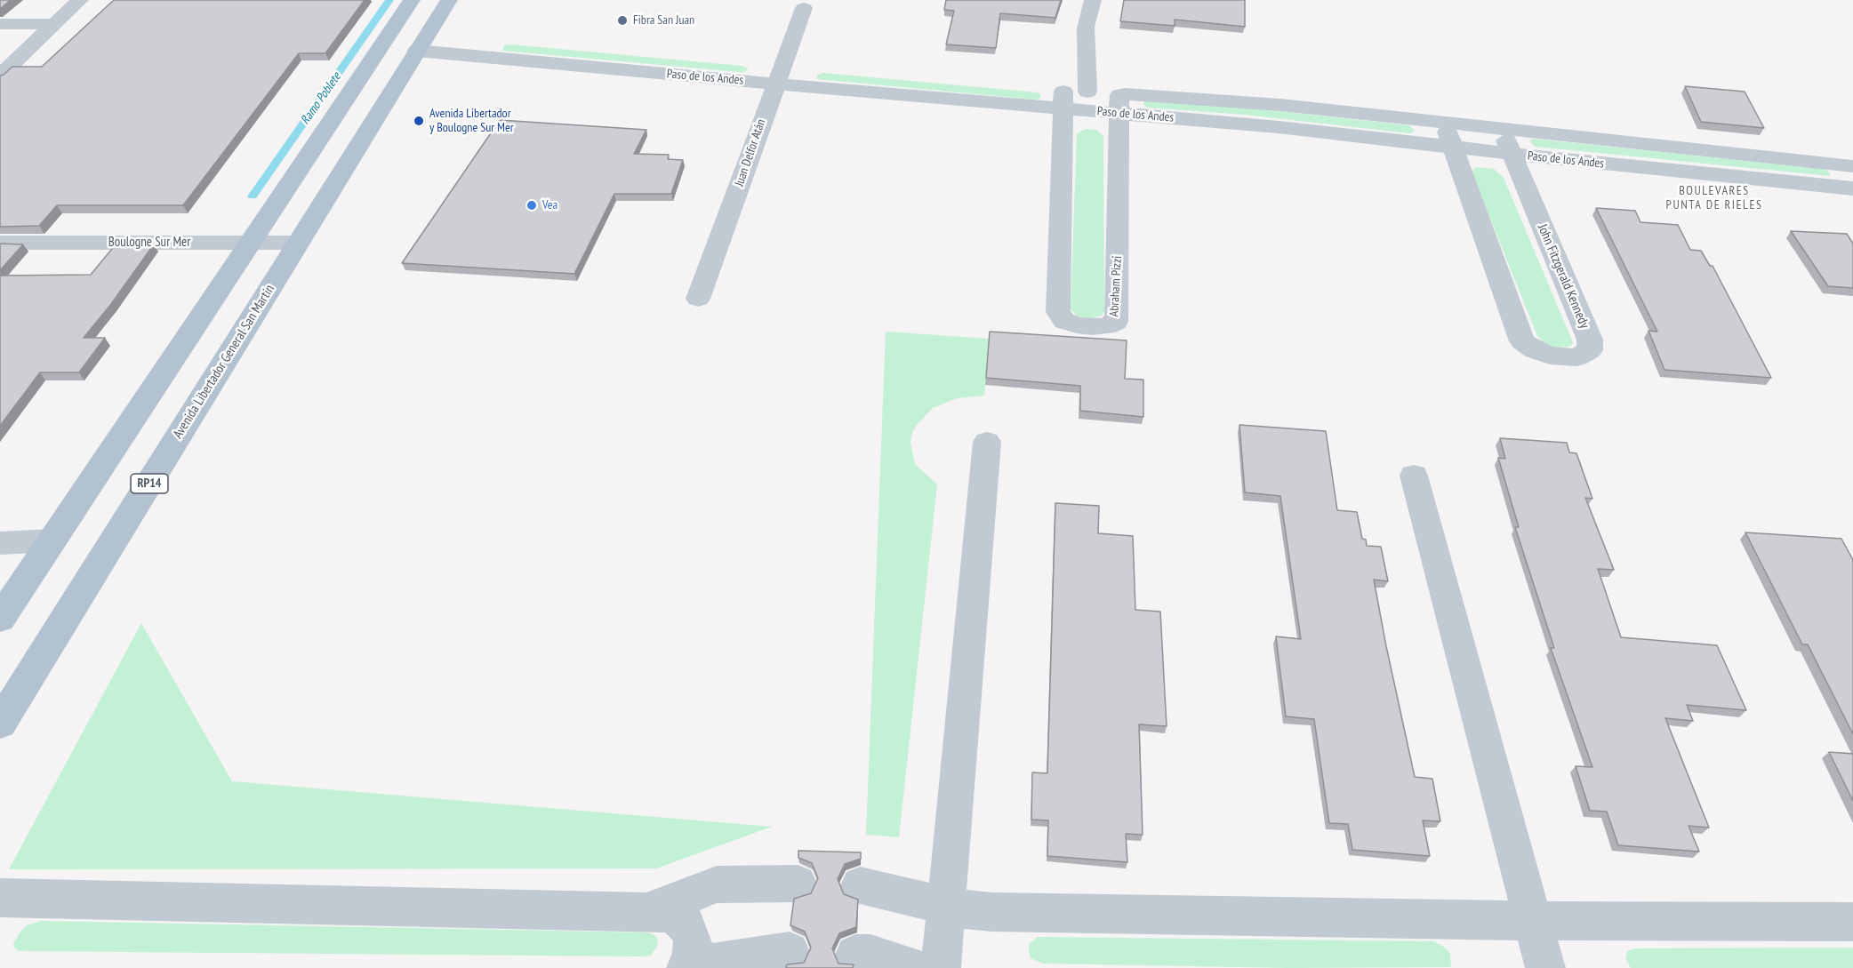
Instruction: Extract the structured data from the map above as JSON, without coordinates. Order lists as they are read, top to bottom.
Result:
{
  "streets": {
    "main road": ["Avenida Libertador General San Martín", "RP14"],
    "street": [
      "Paso de los Andes",
      "Juan Delfor Atán",
      "Boulogne Sur Mer",
      "John Fitzgerald Kennedy",
      "Abraham Pizzi"
    ]
  },
  "crossings": [
    ["Paso de los Andes", "Juan Delfor Atán"],
    ["Paso de los Andes", "John Fitzgerald Kennedy"],
    ["Paso de los Andes", "Abraham Pizzi"],
    ["Paso de los Andes", "Avenida Libertador General San Martín"],
    ["Boulogne Sur Mer", "Avenida Libertador General San Martín"]
  ],
  "districts": ["BOULEVARES PUNTA DE RIELES"],
  "water": ["Ramo Poblete"],
  "places": ["Fibra San Juan", "Avenida Libertador y Boulogne Sur Mer", "Vea"]
}
